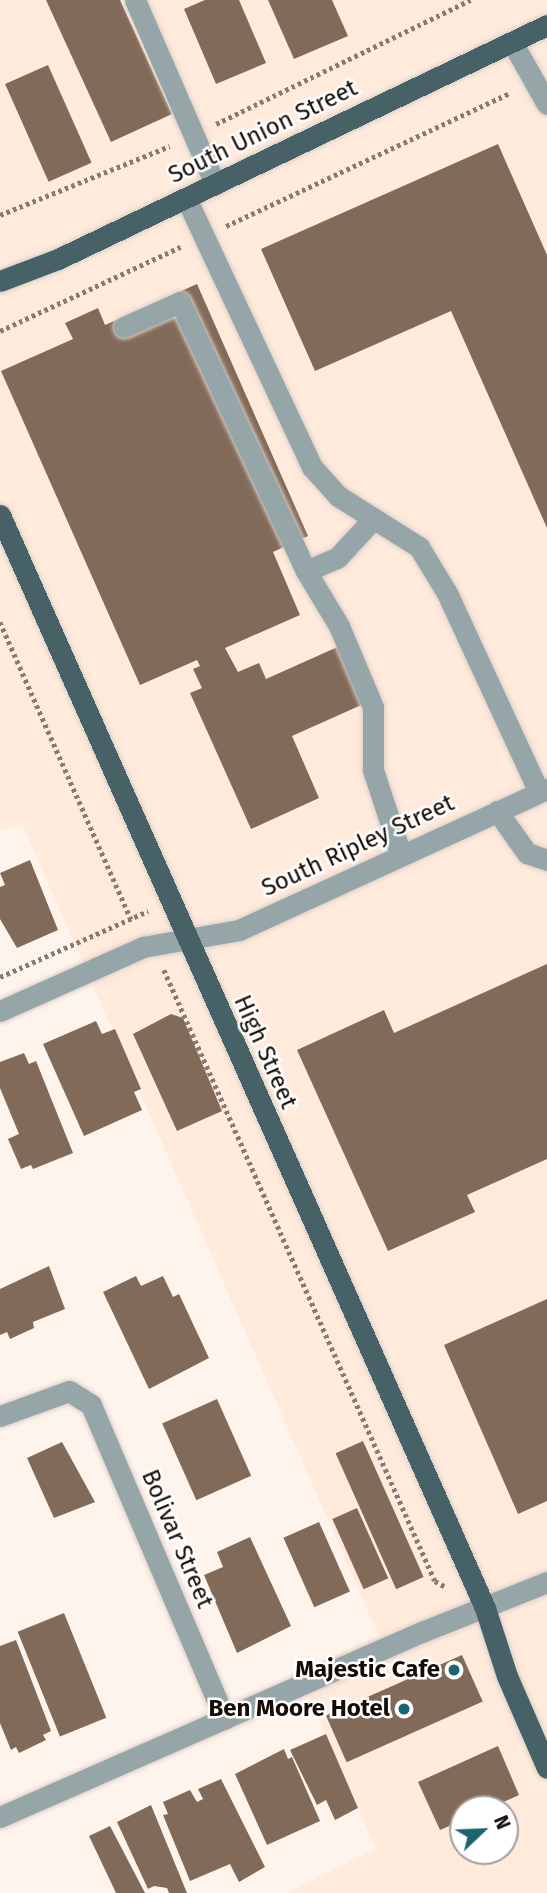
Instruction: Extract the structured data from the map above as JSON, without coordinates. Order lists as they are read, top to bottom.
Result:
{
  "streets": {
    "main road": ["South Union Street", "High Street"],
    "street": ["South Ripley Street", "Bolivar Street"]
  },
  "crossings": [
    ["South Ripley Street", "High Street"]
  ],
  "places": ["Majestic Cafe", "Ben Moore Hotel"],
  "north": "top right"
}
